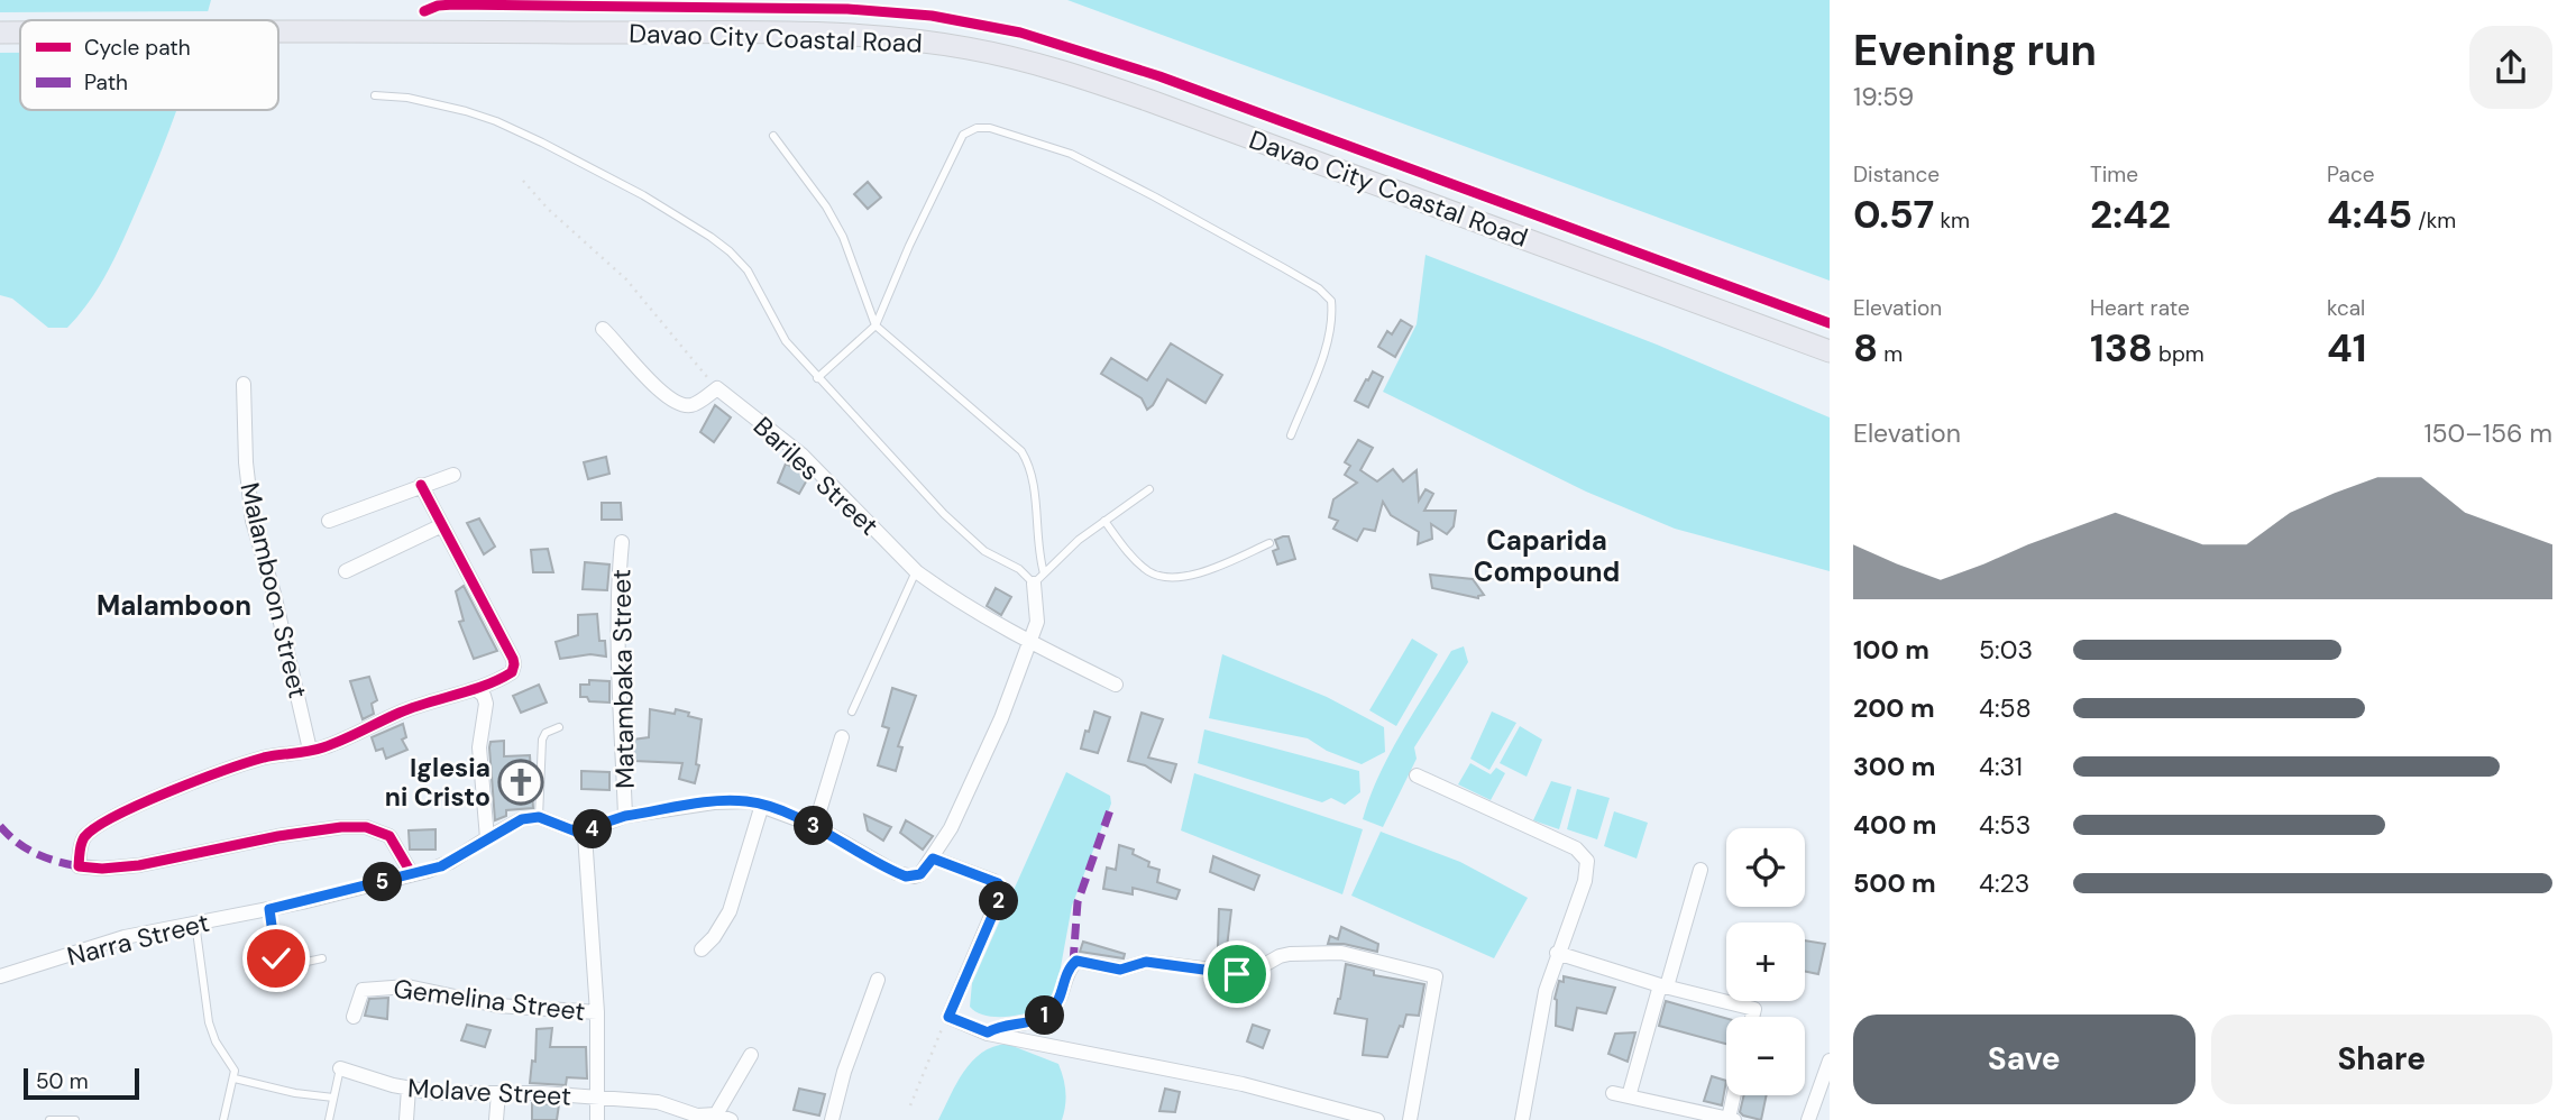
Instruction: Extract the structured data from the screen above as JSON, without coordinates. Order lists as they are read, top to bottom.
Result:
{
  "streets": {
    "main road": ["Davao City Coastal Road"],
    "street": [
      "Bariles Street",
      "Malamboon Street",
      "Matambaka Street",
      "Narra Street",
      "Gemelina Street",
      "Molave Street"
    ]
  },
  "districts": ["Caparida Compound", "Malamboon"],
  "places": {
    "church": ["Iglesia ni Cristo"]
  },
  "legend": ["Cycle path", "Path"],
  "scale_bar": "50 m",
  "page": {
    "heading": ["Evening run", "19:59"],
    "stats": [
      ["Distance", "0.57 km"],
      ["Time", "2:42"],
      ["Pace", "4:45 /km"],
      ["Elevation", "8 m"],
      ["Heart rate", "138 bpm"],
      ["kcal", "41"]
    ],
    "chart": ["Elevation", "150–156 m"],
    "list": [
      {
        "name": "100 m",
        "note": "5:03"
      },
      {
        "name": "200 m",
        "note": "4:58"
      },
      {
        "name": "300 m",
        "note": "4:31"
      },
      {
        "name": "400 m",
        "note": "4:53"
      },
      {
        "name": "500 m",
        "note": "4:23"
      }
    ],
    "pins": [
      "3",
      "4",
      "5",
      "2",
      "1"
    ],
    "map_buttons": ["+", "−"],
    "buttons": ["Save", "Share"],
    "scale": "50 m"
  }
}
